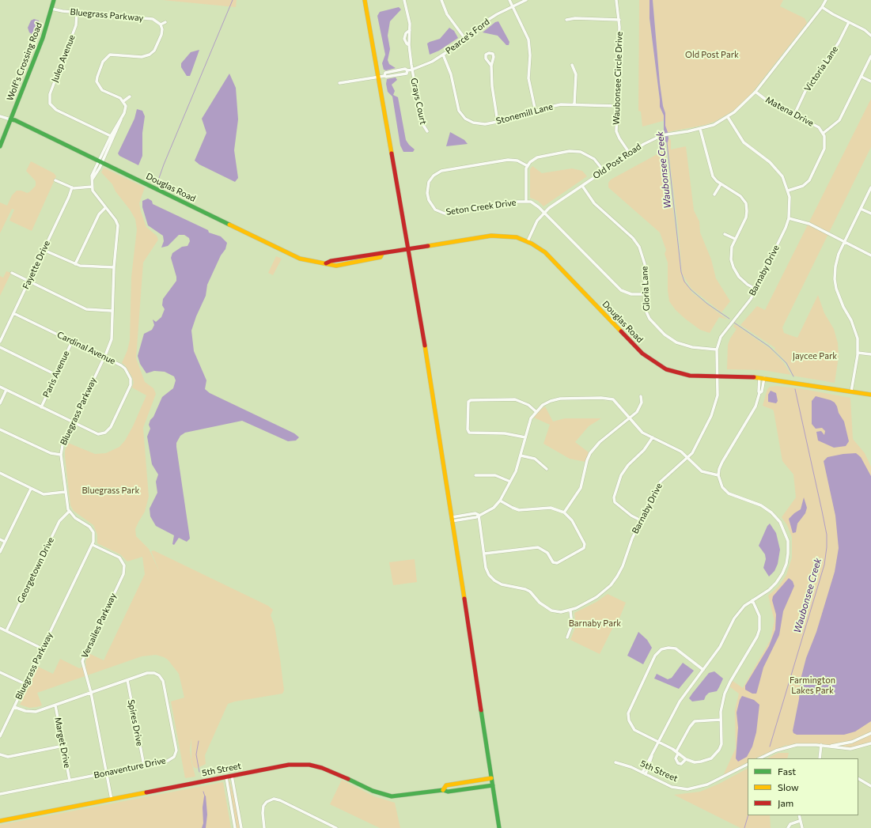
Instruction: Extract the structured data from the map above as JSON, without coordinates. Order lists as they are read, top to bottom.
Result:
{
  "streets": {
    "street": [
      "Bluegrass Parkway",
      "Pearce's Ford",
      "Julep Avenue",
      "Wolf's Crossing Road",
      "Victoria Lane",
      "Waubonsee Circle Drive",
      "Grays Court",
      "Matena Drive",
      "Stonemill Lane",
      "Old Post Road",
      "Douglas Road",
      "Seton Creek Drive",
      "Fayette Drive",
      "Barnaby Drive",
      "Gloria Lane",
      "Cardinal Avenue",
      "Paris Avenue",
      "Georgetown Drive",
      "Versailes Parkway",
      "Spires Drive",
      "Marget Drive",
      "Bonaventure Drive",
      "5th Street"
    ]
  },
  "crossings": [
    ["Bluegrass Parkway", "Julep Avenue"],
    ["Bluegrass Parkway", "Wolf's Crossing Road"],
    ["Bluegrass Parkway", "Cardinal Avenue"],
    ["Bluegrass Parkway", "Georgetown Drive"],
    ["Bluegrass Parkway", "Versailes Parkway"],
    ["Bluegrass Parkway", "Bonaventure Drive"],
    ["Pearce's Ford", "Grays Court"],
    ["Pearce's Ford", "Stonemill Lane"],
    ["Wolf's Crossing Road", "Douglas Road"],
    ["Victoria Lane", "Matena Drive"],
    ["Waubonsee Circle Drive", "Stonemill Lane"],
    ["Waubonsee Circle Drive", "Old Post Road"],
    ["Matena Drive", "Old Post Road"],
    ["Old Post Road", "Douglas Road"],
    ["Old Post Road", "Seton Creek Drive"],
    ["Old Post Road", "Barnaby Drive"],
    ["Old Post Road", "Gloria Lane"],
    ["Douglas Road", "Barnaby Drive"],
    ["Seton Creek Drive", "Gloria Lane"],
    ["Fayette Drive", "Cardinal Avenue"],
    ["Barnaby Drive", "Gloria Lane"],
    ["Cardinal Avenue", "Paris Avenue"],
    ["Versailes Parkway", "Bonaventure Drive"],
    ["Versailes Parkway", "5th Street"],
    ["Spires Drive", "Bonaventure Drive"],
    ["Marget Drive", "Bonaventure Drive"]
  ],
  "water": ["Waubonsee Creek"],
  "parks": [
    "Old Post Park",
    "Jaycee Park",
    "Bluegrass Park",
    "Barnaby Park",
    "Farmington Lakes Park"
  ],
  "legend": ["Fast", "Slow", "Jam"]
}
